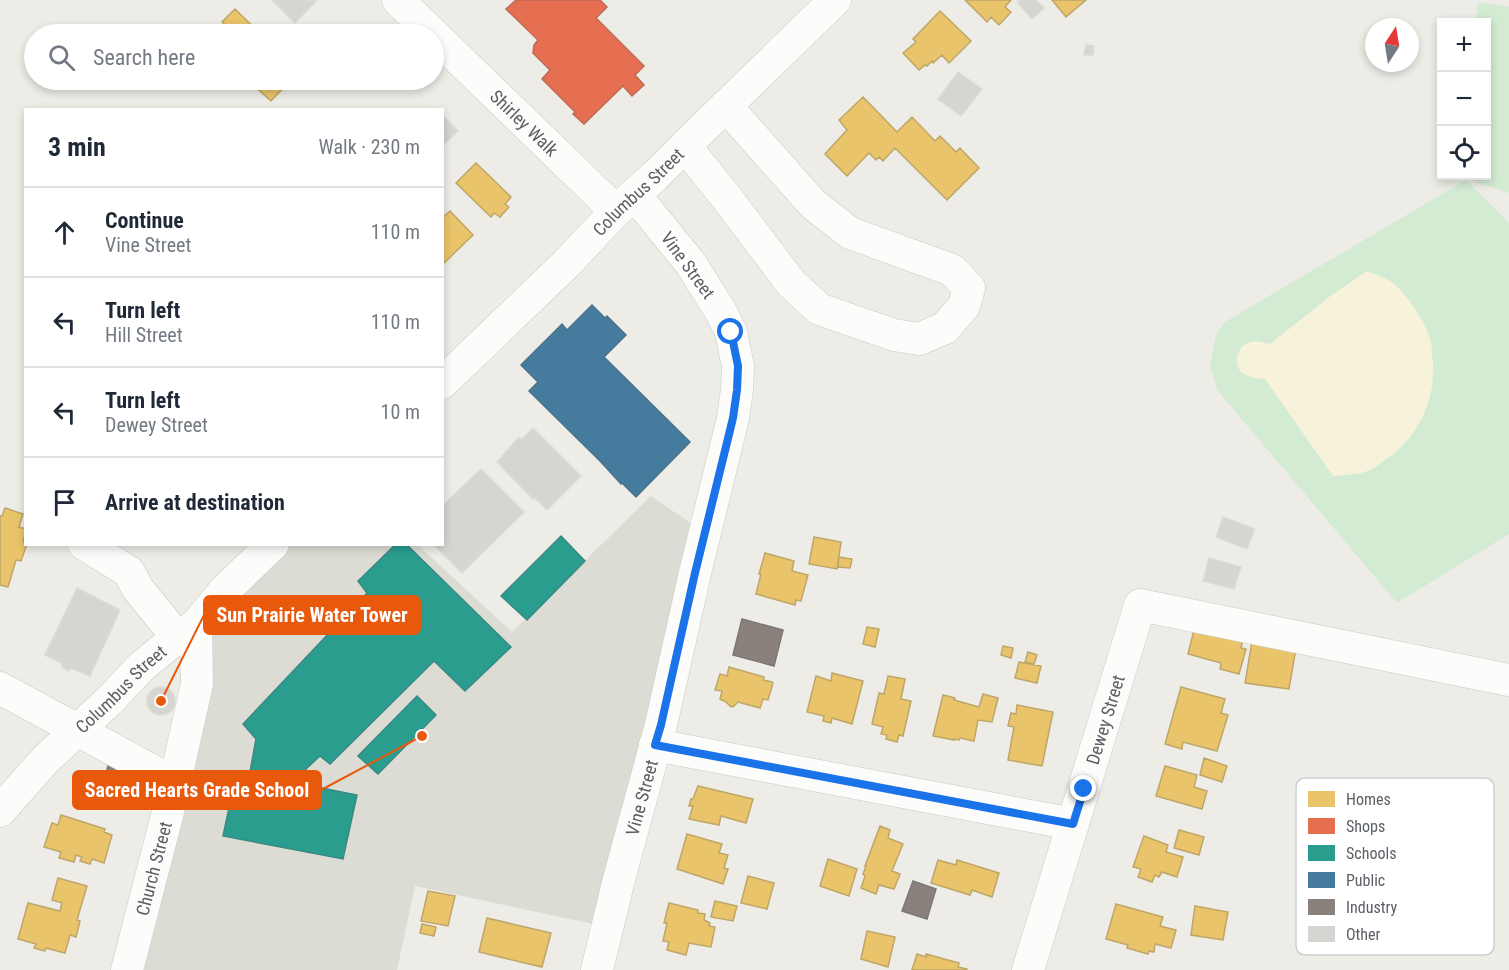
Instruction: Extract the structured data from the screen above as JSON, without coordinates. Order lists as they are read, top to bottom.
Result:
{
  "streets": {
    "street": [
      "Shirley Walk",
      "Columbus Street",
      "Vine Street",
      "Dewey Street",
      "Church Street"
    ]
  },
  "crossings": [
    ["Shirley Walk", "Columbus Street"],
    ["Shirley Walk", "Vine Street"],
    ["Columbus Street", "Vine Street"],
    ["Columbus Street", "Church Street"]
  ],
  "places": ["Sun Prairie Water Tower", "Sacred Hearts Grade School"],
  "legend": [
    "Homes",
    "Shops",
    "Schools",
    "Public",
    "Industry",
    "Other"
  ],
  "north": "top",
  "page": {
    "map_buttons": ["+", "−"],
    "search": "Search here",
    "heading": ["3 min", "Walk · 230 m"],
    "list": [
      ["Continue", "Vine Street", "110 m"],
      ["Turn left", "Hill Street", "110 m"],
      ["Turn left", "Dewey Street", "10 m"],
      "Arrive at destination"
    ]
  }
}
